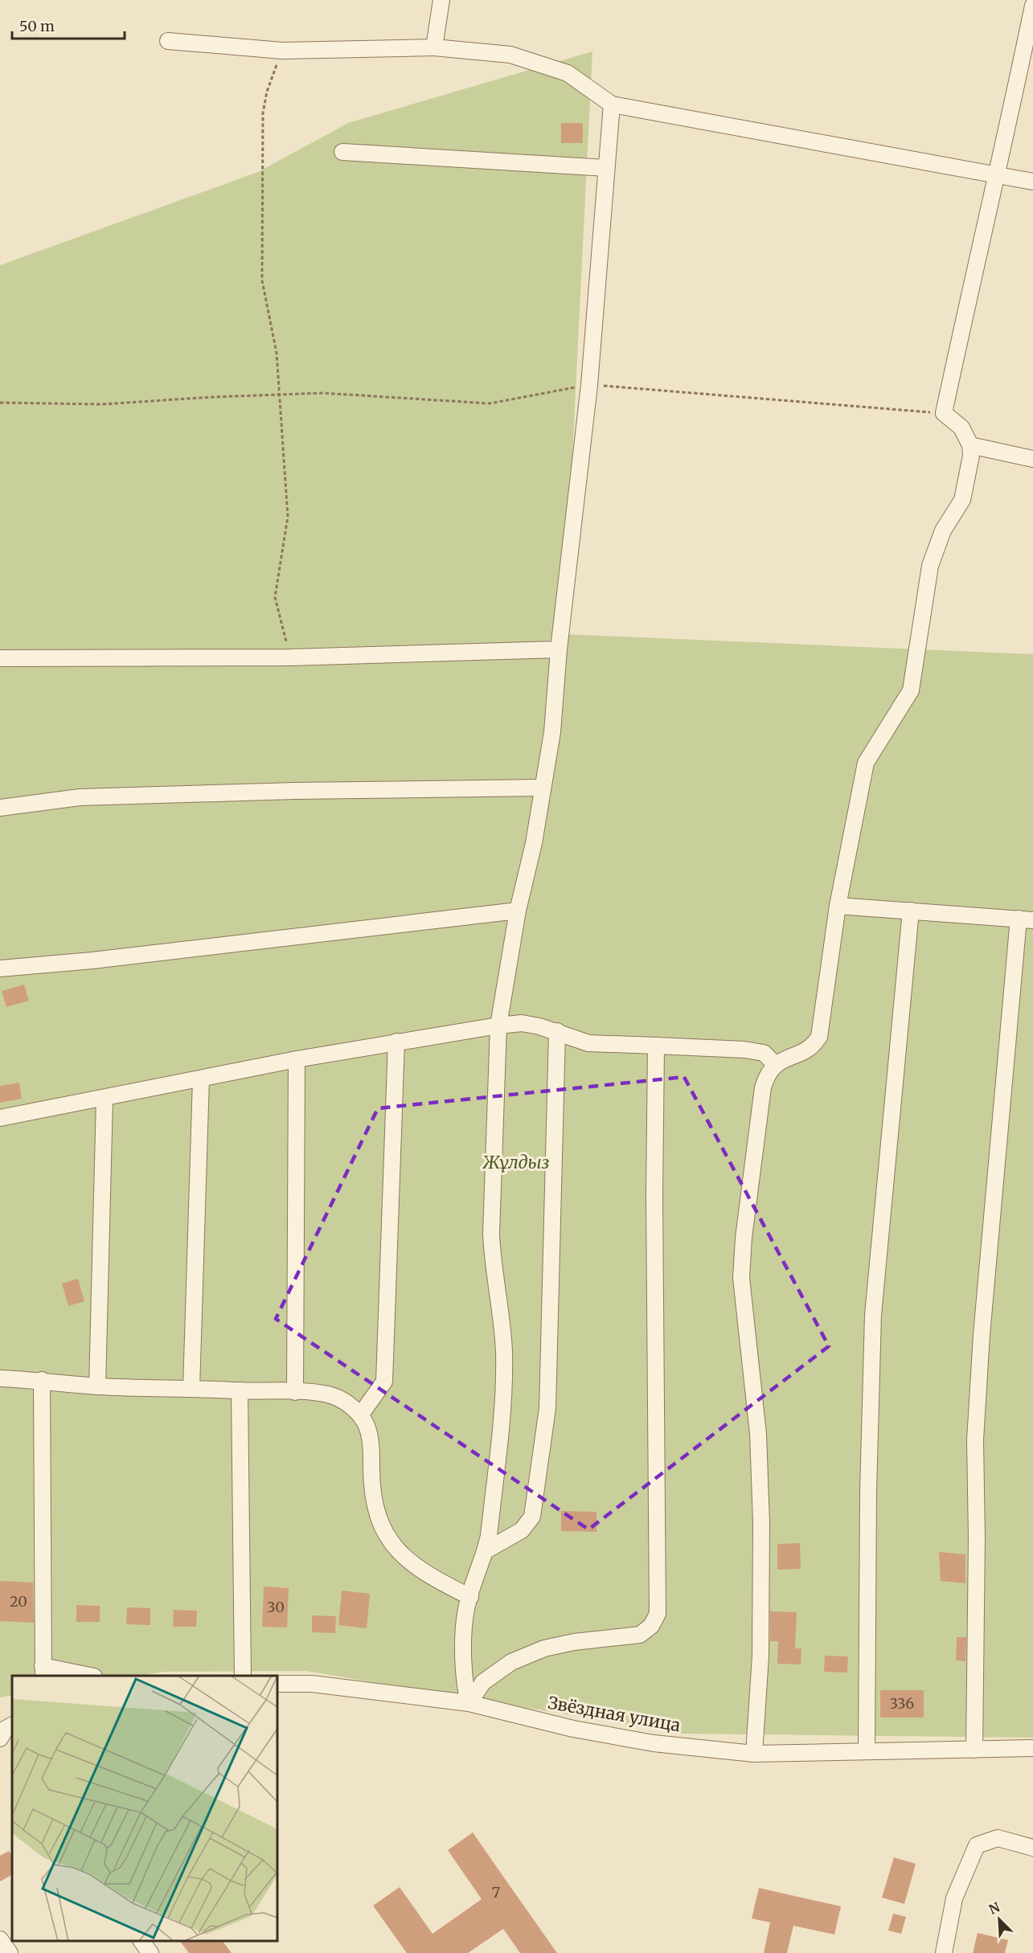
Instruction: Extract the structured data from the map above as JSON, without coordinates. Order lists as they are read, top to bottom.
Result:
{
  "streets": {
    "street": ["Звёздная улица"]
  },
  "parks": ["Жұлдыз"],
  "house_numbers": [
    "20",
    "30",
    "336",
    "7"
  ],
  "scale_bar": "50 m",
  "north": "top left"
}
